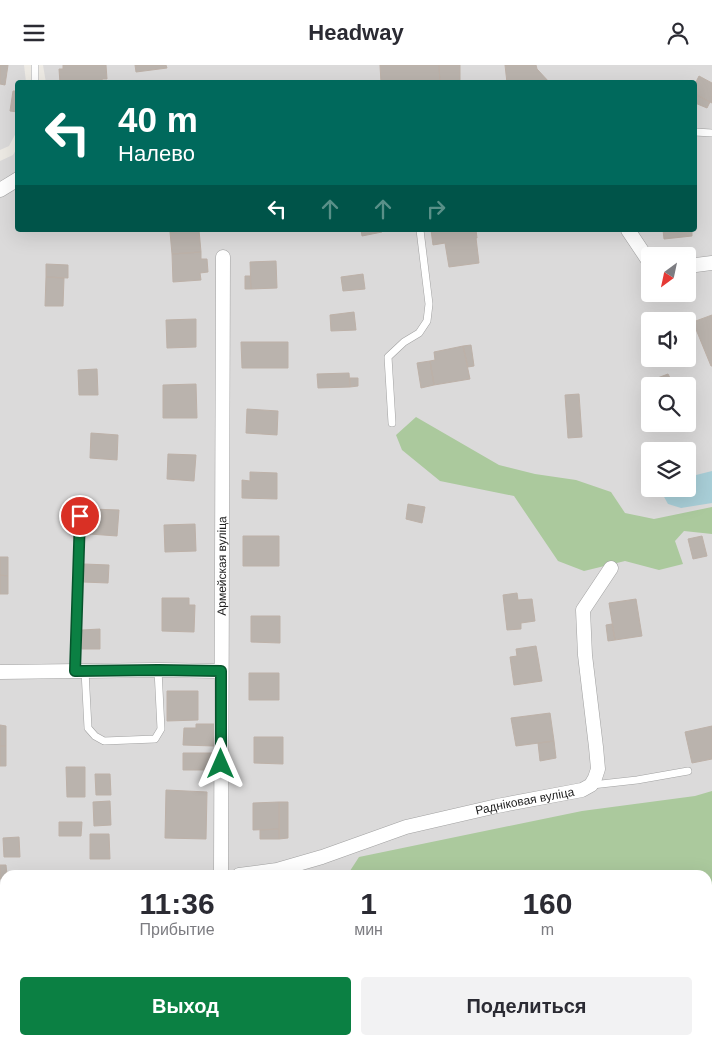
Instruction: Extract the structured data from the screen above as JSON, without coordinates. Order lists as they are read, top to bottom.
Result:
{
  "streets": {
    "street": ["Армейская вуліца", "Радніковая вуліца"]
  },
  "north": "bottom left",
  "page": {
    "header": "Headway",
    "turn": ["40 m", "Налево"],
    "eta": [
      "11:36",
      "Прибытие",
      "1",
      "мин",
      "160",
      "m"
    ],
    "buttons": ["Выход", "Поделиться"]
  }
}
